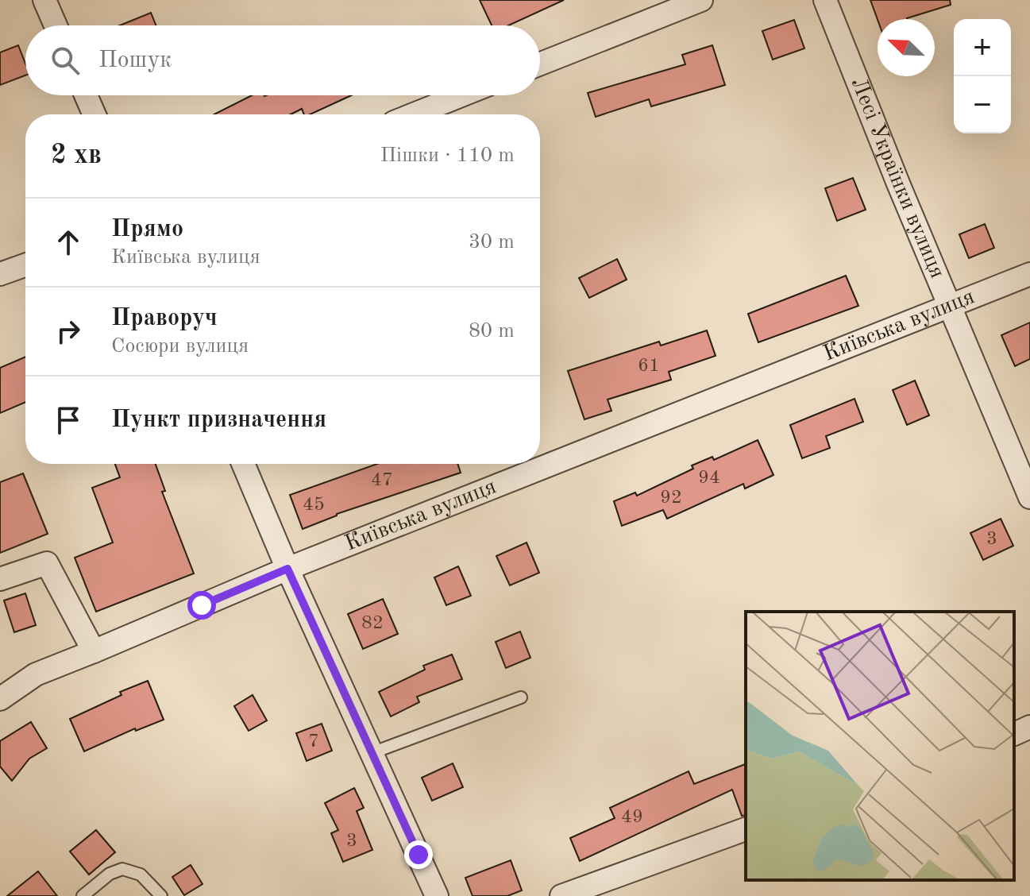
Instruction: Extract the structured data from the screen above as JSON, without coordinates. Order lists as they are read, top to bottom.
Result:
{
  "streets": {
    "street": ["Лесі Українки вулиця", "Київська вулиця"]
  },
  "crossings": [
    ["Лесі Українки вулиця", "Київська вулиця"]
  ],
  "house_numbers": [
    "61",
    "94",
    "47",
    "92",
    "45",
    "3",
    "82",
    "7",
    "49",
    "3"
  ],
  "north": "top left",
  "page": {
    "map_buttons": ["+", "−"],
    "search": "Пошук",
    "heading": ["2 хв", "Пішки · 110 m"],
    "list": [
      ["Прямо", "Київська вулиця", "30 m"],
      ["Праворуч", "Сосюри вулиця", "80 m"],
      "Пункт призначення"
    ]
  }
}
